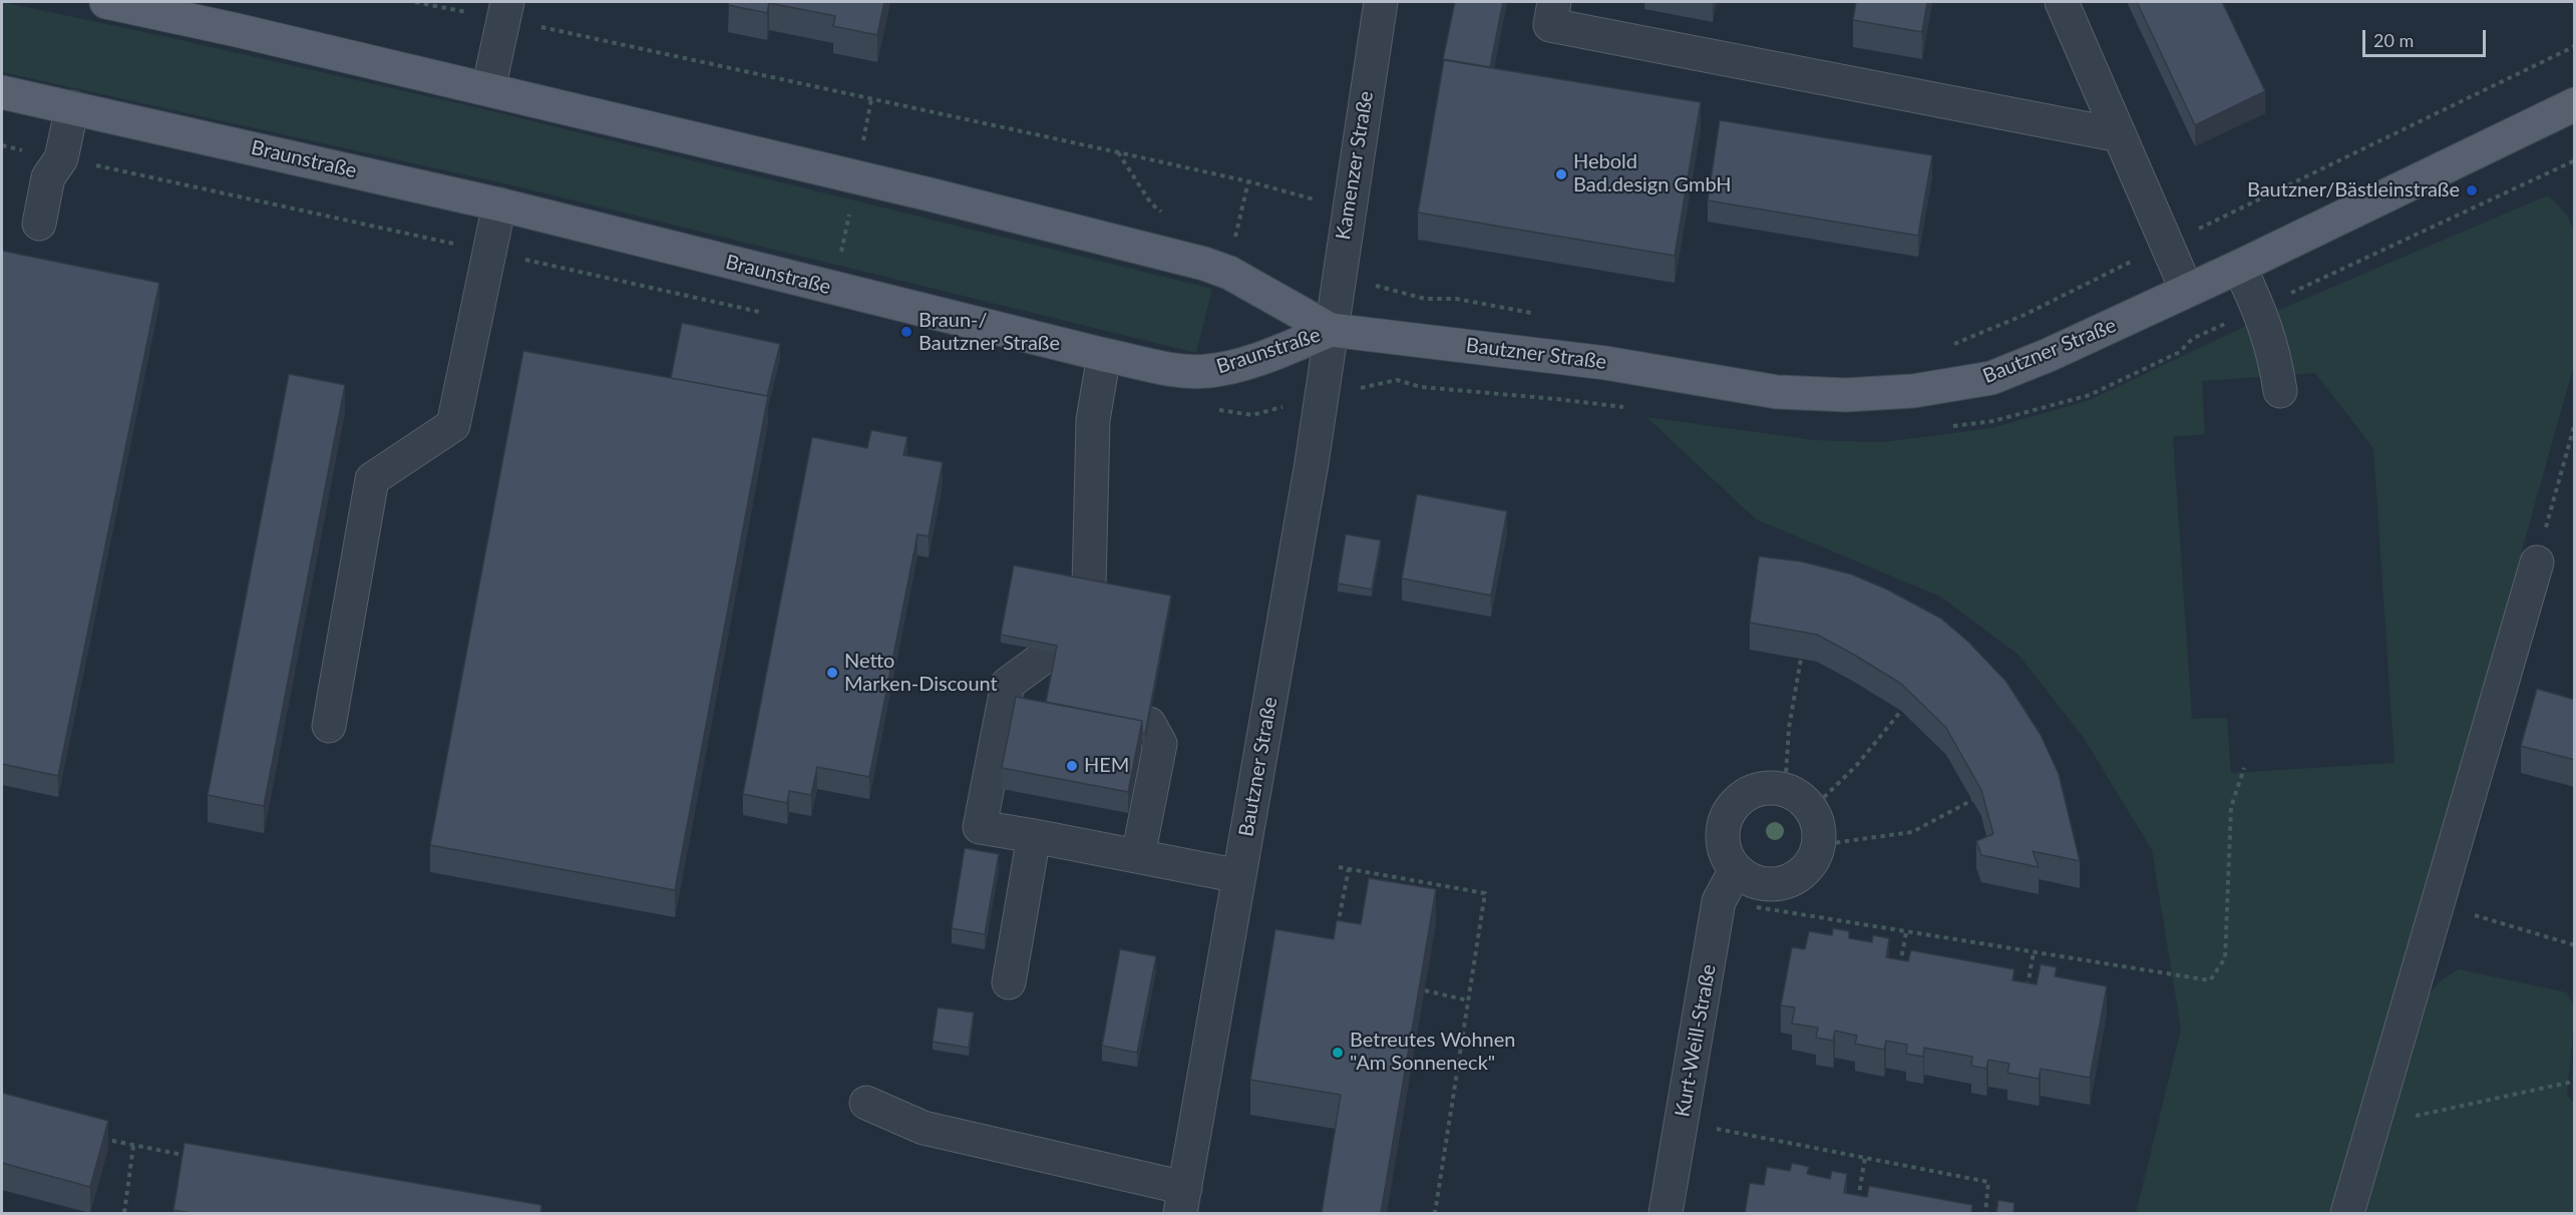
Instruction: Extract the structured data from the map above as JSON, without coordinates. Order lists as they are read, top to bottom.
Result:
{
  "streets": {
    "main road": ["Braunstraße", "Bautzner Straße"],
    "street": ["Kamenzer Straße", "Kurt-Weill-Straße"]
  },
  "crossings": [
    ["Braunstraße", "Kamenzer Straße"],
    ["Braunstraße", "Bautzner Straße"],
    ["Kamenzer Straße", "Bautzner Straße"]
  ],
  "places": [
    "Hebold Bad.design GmbH",
    "Bautzner/Bästleinstraße",
    "Braun-/ Bautzner Straße",
    "Netto Marken-Discount",
    "HEM",
    "Betreutes Wohnen \"Am Sonneneck\""
  ],
  "scale_bar": "20 m"
}
